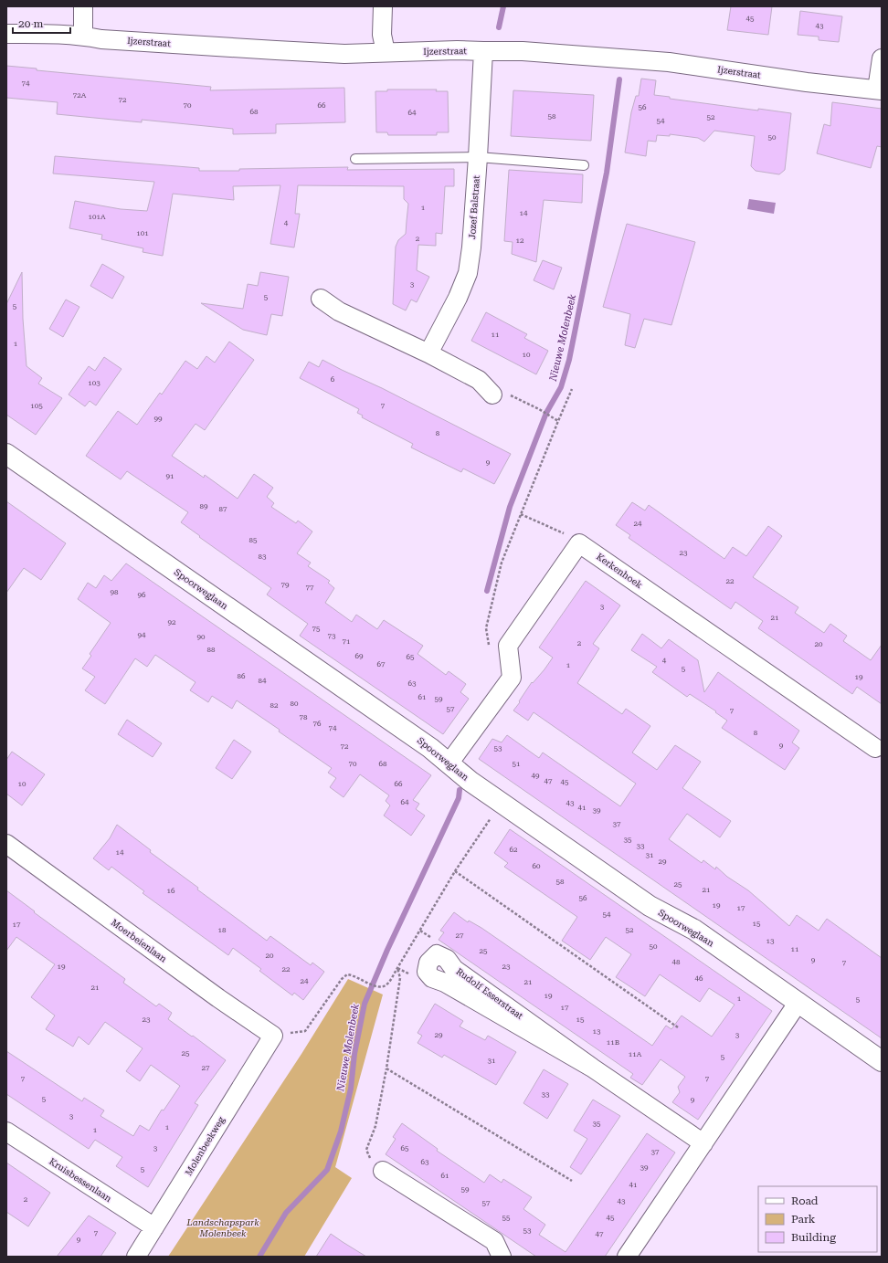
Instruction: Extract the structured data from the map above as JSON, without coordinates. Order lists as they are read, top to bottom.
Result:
{
  "streets": {
    "street": [
      "Ijzerstraat",
      "Jozef Balstraat",
      "Kerkenhoek",
      "Spoorweglaan",
      "Moerbeienlaan",
      "Rudolf Esserstraat",
      "Molenbeekweg",
      "Kruisbessenlaan"
    ]
  },
  "crossings": [
    ["Ijzerstraat", "Jozef Balstraat"],
    ["Moerbeienlaan", "Molenbeekweg"],
    ["Molenbeekweg", "Kruisbessenlaan"]
  ],
  "water": ["Nieuwe Molenbeek"],
  "parks": ["Landschapspark Molenbeek"],
  "house_numbers": [
    "45",
    "43",
    "74",
    "72A",
    "72",
    "70",
    "66",
    "56",
    "68",
    "64",
    "58",
    "52",
    "54",
    "50",
    "1",
    "14",
    "101A",
    "4",
    "101",
    "2",
    "12",
    "3",
    "5",
    "5",
    "11",
    "1",
    "10",
    "6",
    "103",
    "105",
    "7",
    "99",
    "8",
    "9",
    "91",
    "89",
    "87",
    "24",
    "85",
    "23",
    "83",
    "22",
    "79",
    "77",
    "98",
    "96",
    "3",
    "21",
    "92",
    "75",
    "94",
    "73",
    "90",
    "71",
    "2",
    "20",
    "88",
    "69",
    "65",
    "4",
    "67",
    "1",
    "5",
    "86",
    "19",
    "84",
    "63",
    "61",
    "59",
    "80",
    "82",
    "57",
    "7",
    "78",
    "76",
    "74",
    "8",
    "9",
    "72",
    "53",
    "70",
    "68",
    "51",
    "49",
    "47",
    "45",
    "10",
    "66",
    "64",
    "43",
    "41",
    "39",
    "37",
    "35",
    "33",
    "62",
    "14",
    "31",
    "29",
    "60",
    "58",
    "25",
    "21",
    "16",
    "56",
    "19",
    "17",
    "54",
    "15",
    "17",
    "18",
    "52",
    "27",
    "13",
    "50",
    "11",
    "25",
    "20",
    "9",
    "48",
    "7",
    "19",
    "23",
    "22",
    "46",
    "24",
    "21",
    "21",
    "19",
    "1",
    "5",
    "17",
    "23",
    "15",
    "13",
    "29",
    "3",
    "11B",
    "25",
    "11A",
    "5",
    "31",
    "27",
    "7",
    "7",
    "33",
    "5",
    "9",
    "3",
    "35",
    "1",
    "1",
    "3",
    "65",
    "37",
    "63",
    "39",
    "5",
    "61",
    "41",
    "59",
    "2",
    "43",
    "57",
    "55",
    "45",
    "53",
    "7",
    "47",
    "9"
  ],
  "legend": ["Road", "Park", "Building"],
  "scale_bar": "20 m"
}
